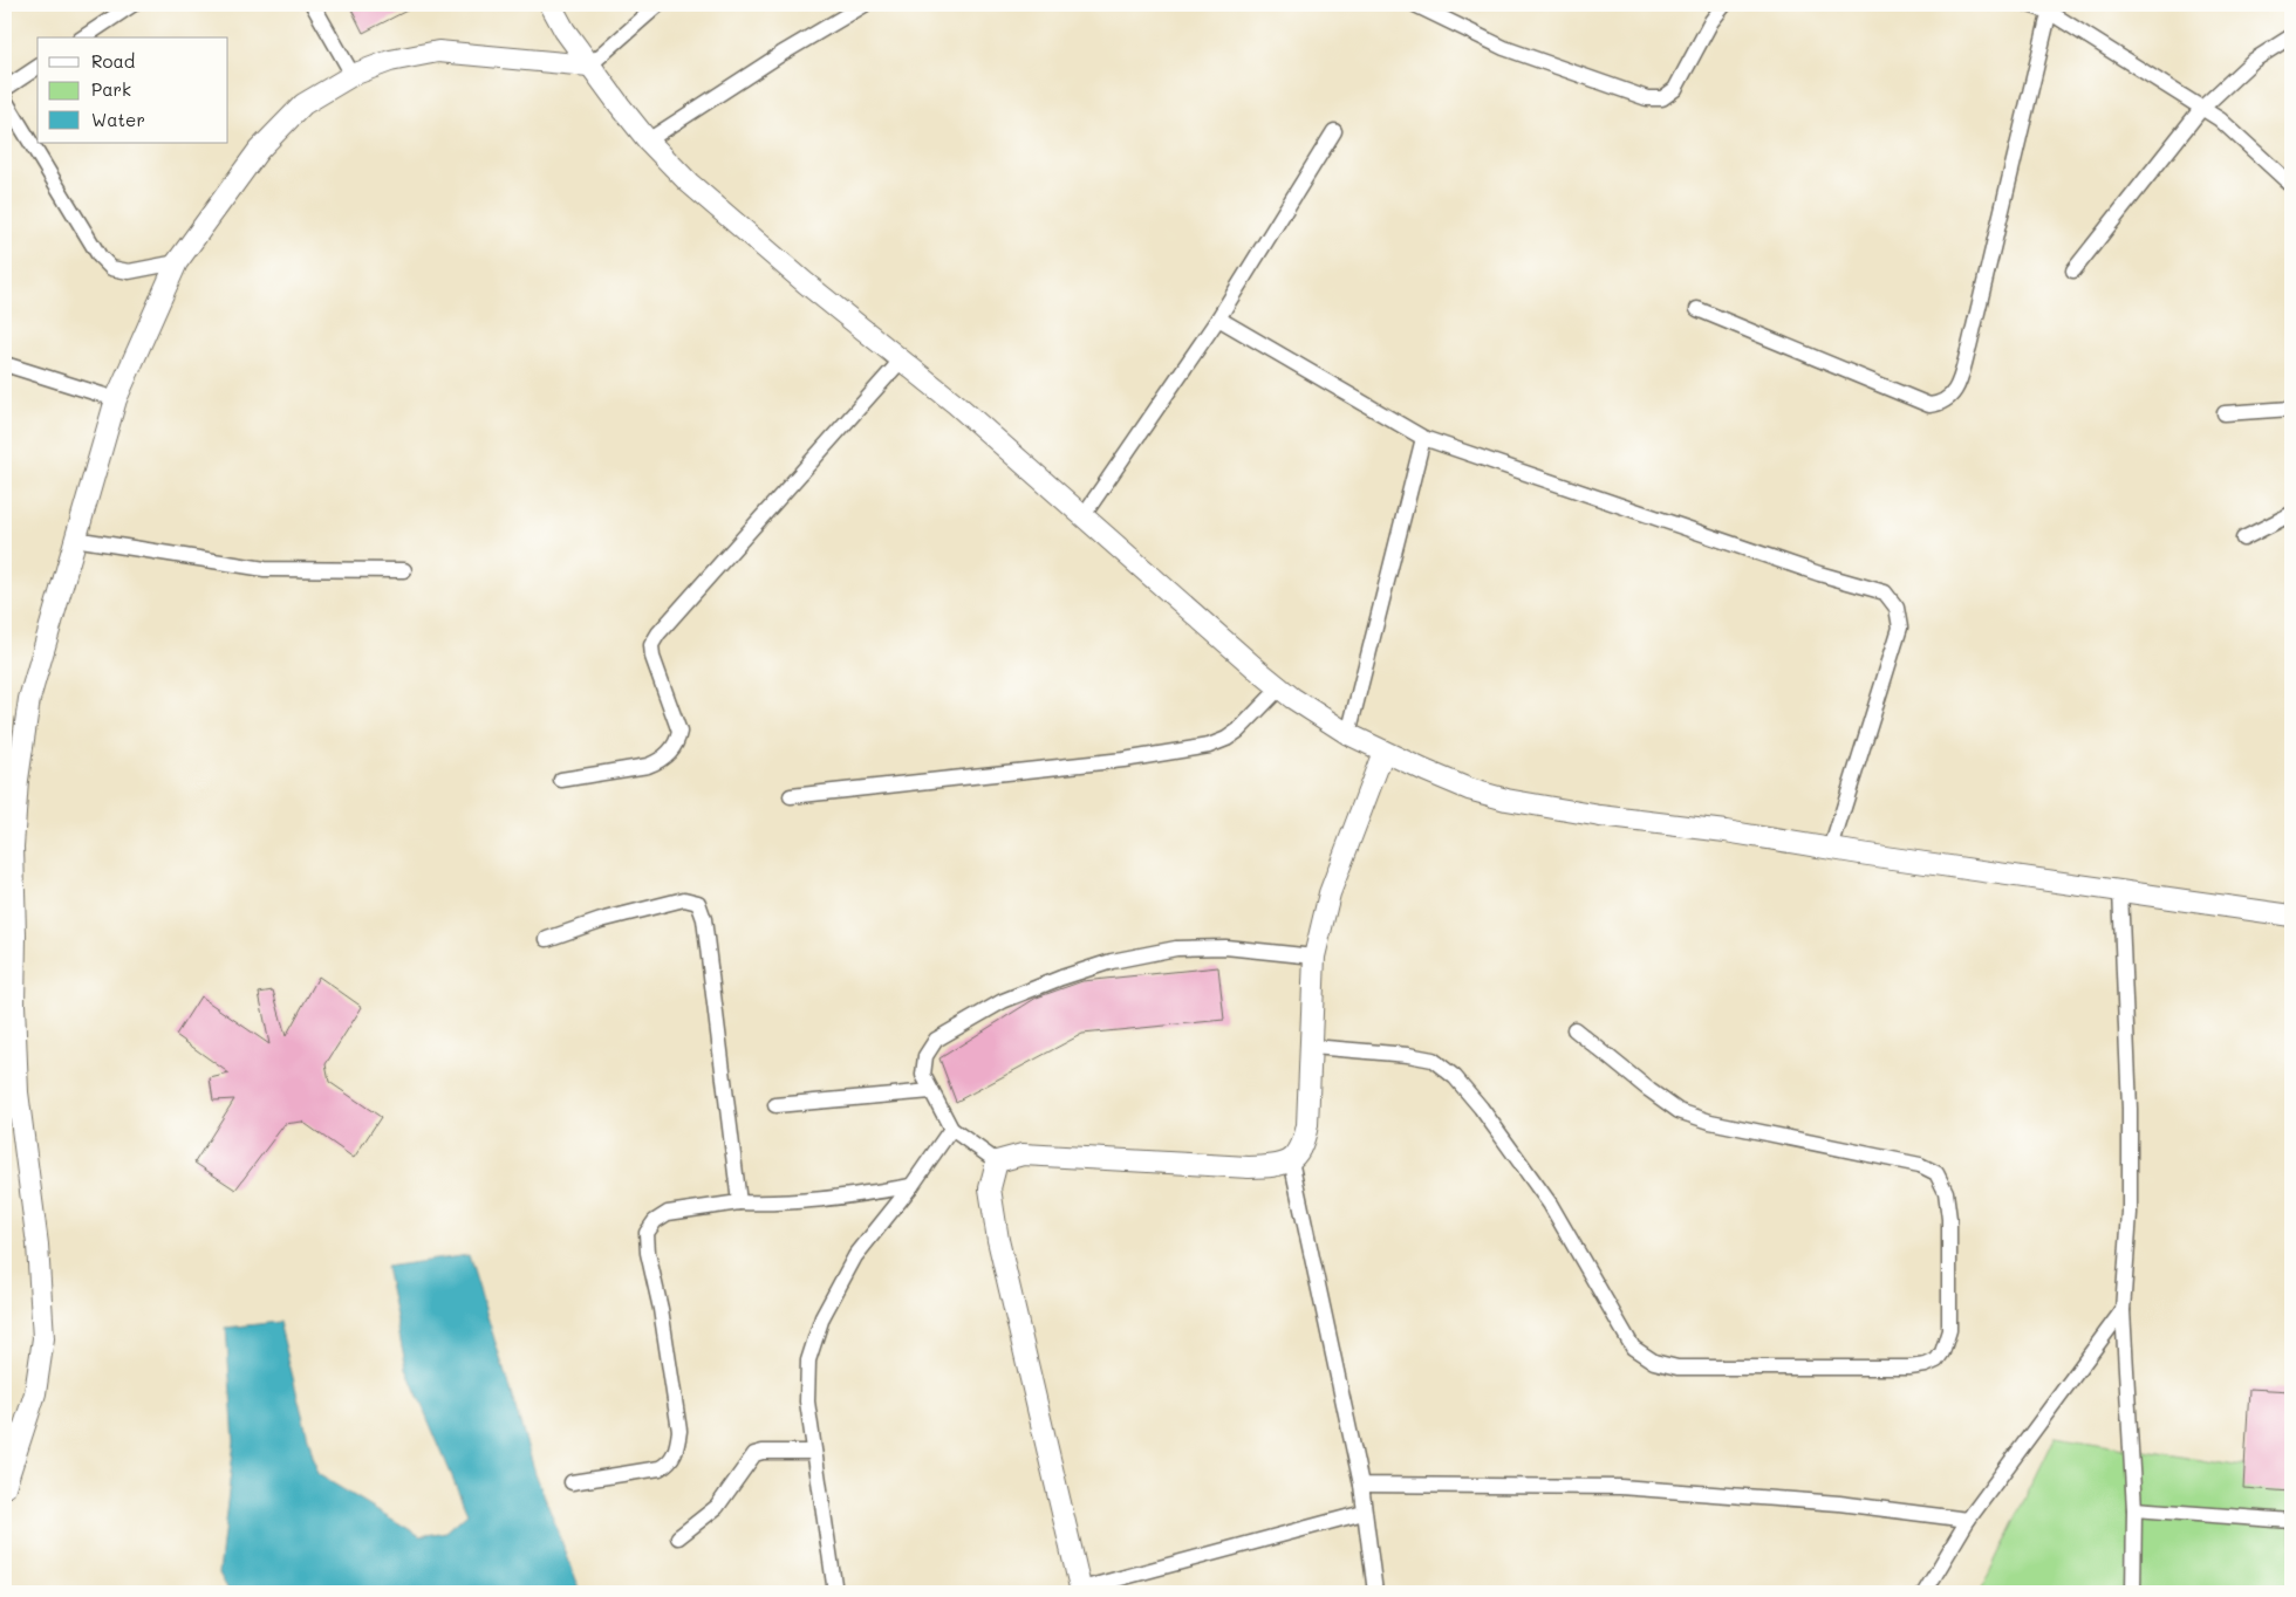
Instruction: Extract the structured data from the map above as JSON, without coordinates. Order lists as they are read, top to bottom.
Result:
{
  "legend": ["Road", "Park", "Water"]
}
